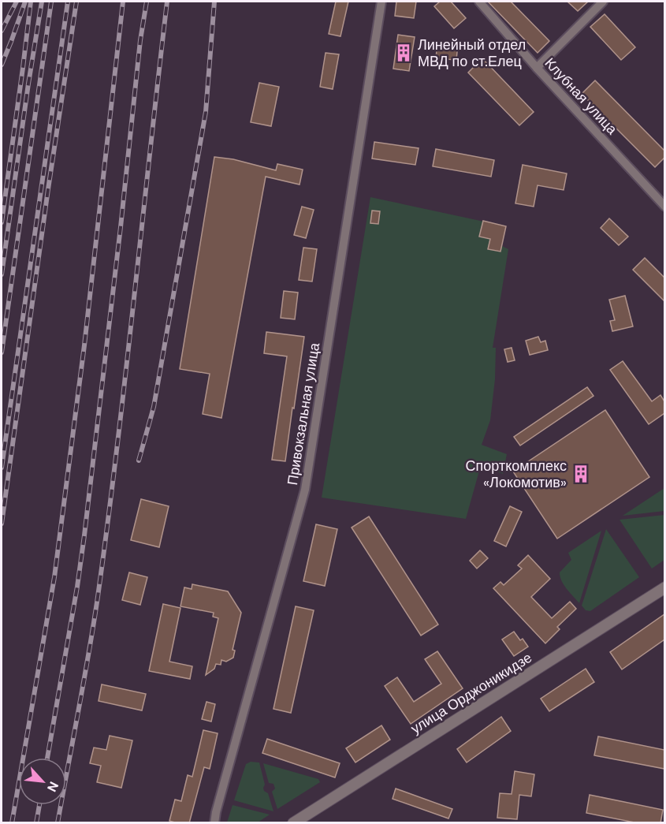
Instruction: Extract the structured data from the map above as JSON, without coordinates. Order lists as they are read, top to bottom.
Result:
{
  "streets": {
    "street": ["Клубная улица", "Привокзальная улица", "улица Орджоникидзе"]
  },
  "places": {
    "building": ["Линейный отдел МВД по ст.Елец", "Спорткомплекс «Локомотив»"]
  },
  "north": "bottom right"
}
